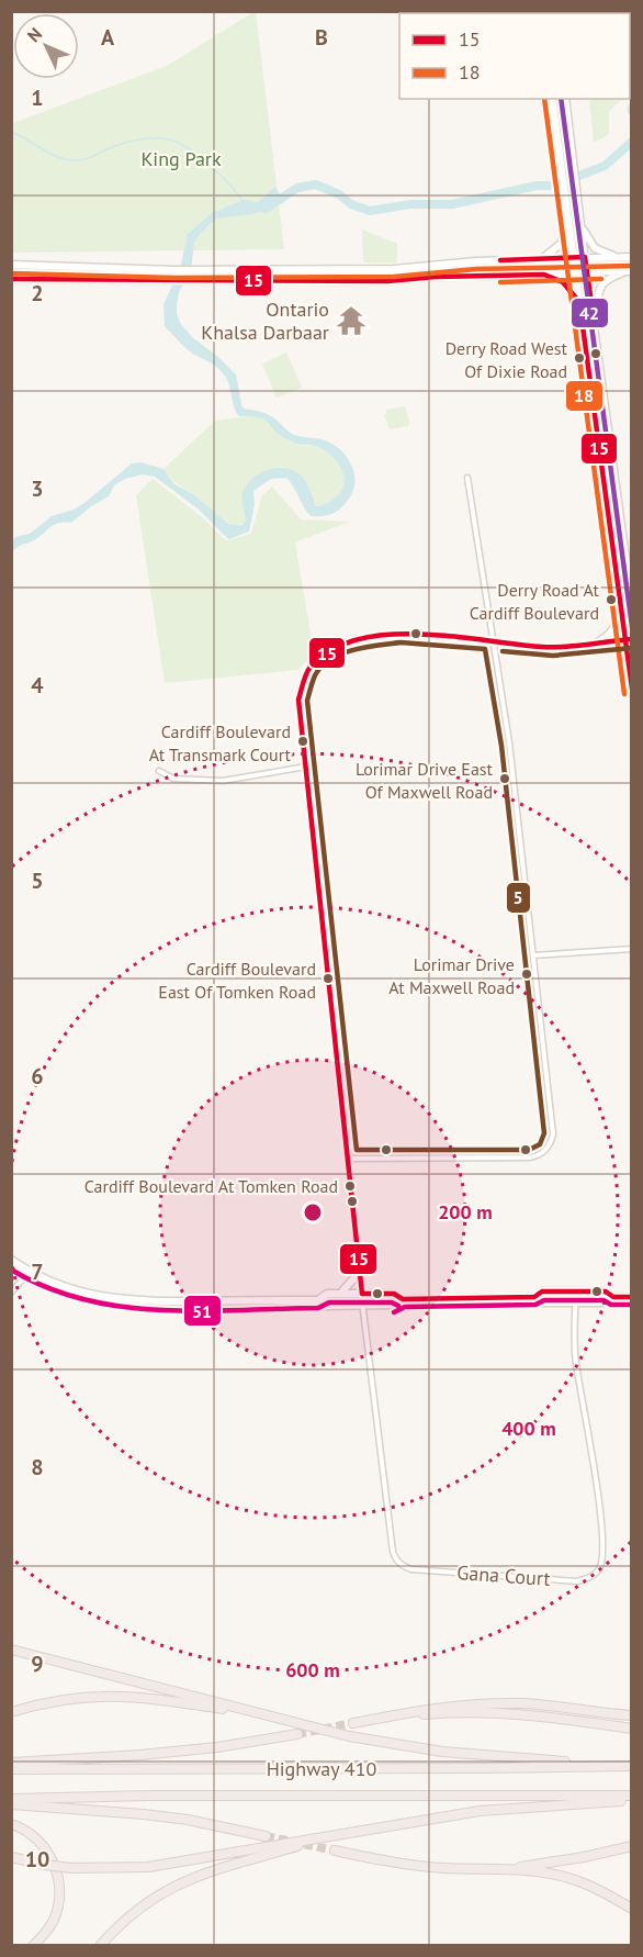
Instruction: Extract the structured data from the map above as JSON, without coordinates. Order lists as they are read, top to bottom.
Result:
{
  "streets": {
    "highway": ["Highway 410"],
    "street": ["Gana Court"]
  },
  "parks": ["King Park"],
  "places": {
    "temple": ["Ontario Khalsa Darbaar"],
    "other": [
      "Derry Road West Of Dixie Road",
      "Derry Road At Cardiff Boulevard",
      "Cardiff Boulevard At Transmark Court",
      "Lorimar Drive East Of Maxwell Road",
      "Lorimar Drive At Maxwell Road",
      "Cardiff Boulevard East Of Tomken Road",
      "Cardiff Boulevard At Tomken Road"
    ]
  },
  "lines": [
    "transit line 18",
    "transit line 42",
    "transit line 15",
    "transit line 5",
    "transit line 51"
  ],
  "legend": ["15", "18"],
  "north": "top left",
  "grid": {
    "columns": ["A", "B"],
    "rows": [
      "1",
      "2",
      "3",
      "4",
      "5",
      "6",
      "7",
      "8",
      "9",
      "10"
    ]
  },
  "rings": ["200 m", "400 m", "600 m"]
}
